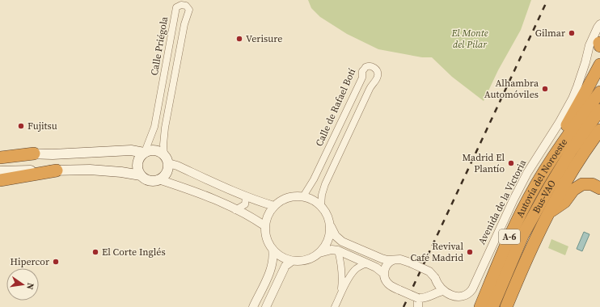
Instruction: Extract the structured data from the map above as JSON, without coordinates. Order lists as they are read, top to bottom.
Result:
{
  "streets": {
    "highway": ["Autovía del Noroeste", "Bus-VAO", "A-6"],
    "street": ["Calle Priégola", "Calle de Rafael Botí", "Avenida de la Victoria"]
  },
  "parks": ["El Monte del Pilar"],
  "places": [
    "Gilmar",
    "Verisure",
    "Alhambra Automóviles",
    "Fujitsu",
    "Madrid El Plantío",
    "El Corte Inglés",
    "Revival Café Madrid",
    "Hipercor"
  ],
  "north": "right"
}
